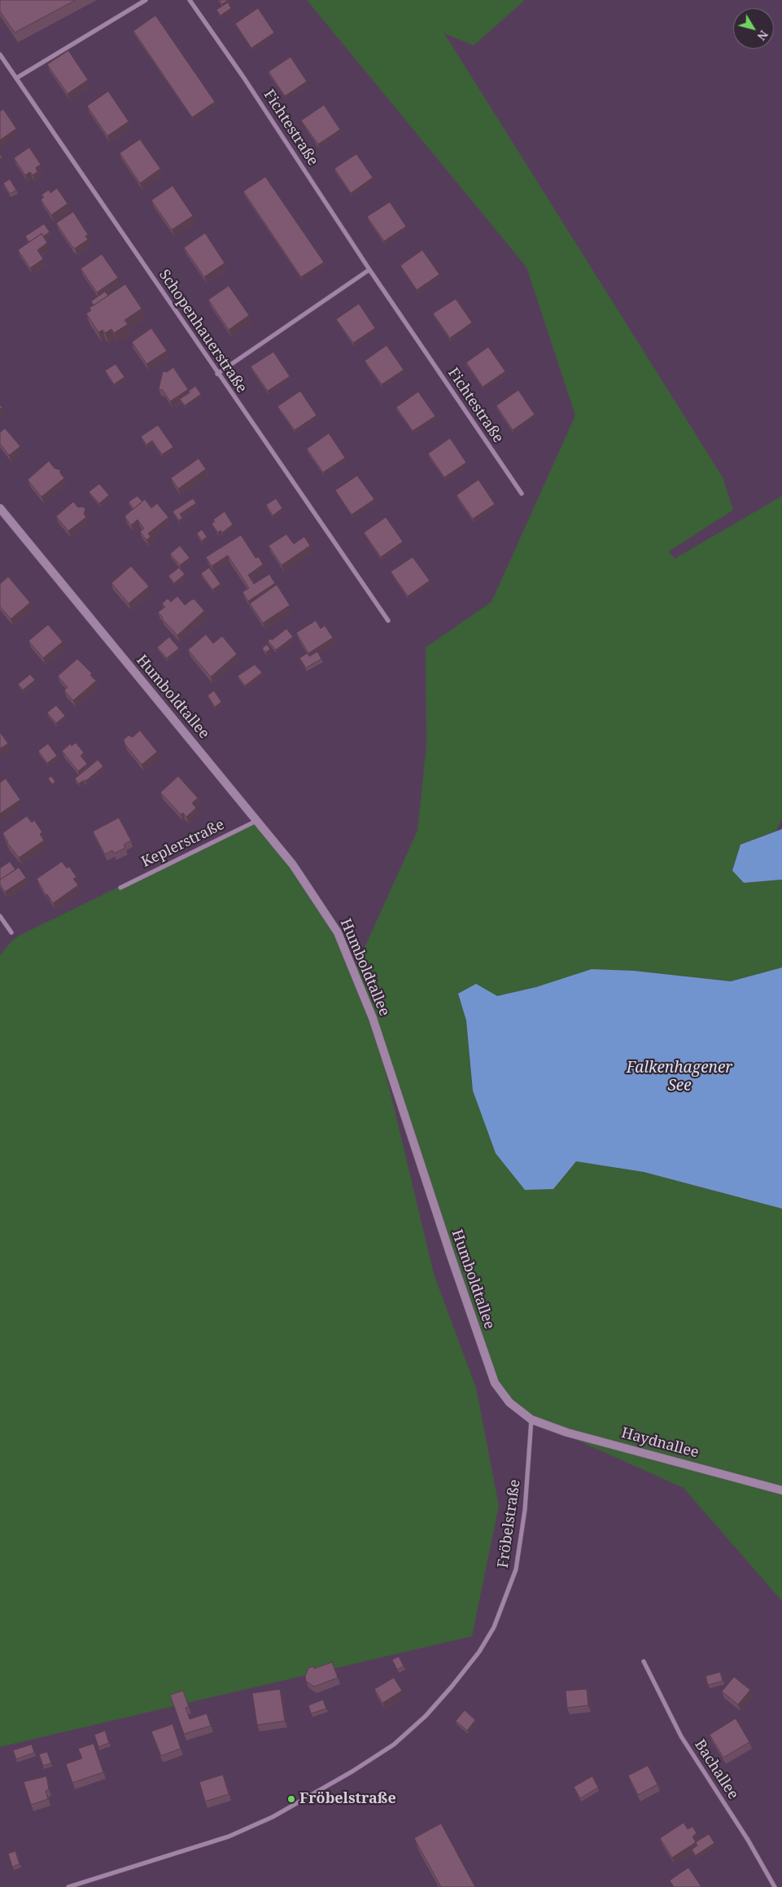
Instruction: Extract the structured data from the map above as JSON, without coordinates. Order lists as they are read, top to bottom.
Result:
{
  "streets": {
    "street": [
      "Fichtestraße",
      "Schopenhauerstraße",
      "Humboldtallee",
      "Keplerstraße",
      "Haydnallee",
      "Fröbelstraße",
      "Bachallee"
    ]
  },
  "crossings": [
    ["Humboldtallee", "Keplerstraße"],
    ["Humboldtallee", "Haydnallee"],
    ["Humboldtallee", "Fröbelstraße"],
    ["Haydnallee", "Fröbelstraße"]
  ],
  "water": ["Falkenhagener See"],
  "places": ["Fröbelstraße"],
  "north": "bottom right"
}
